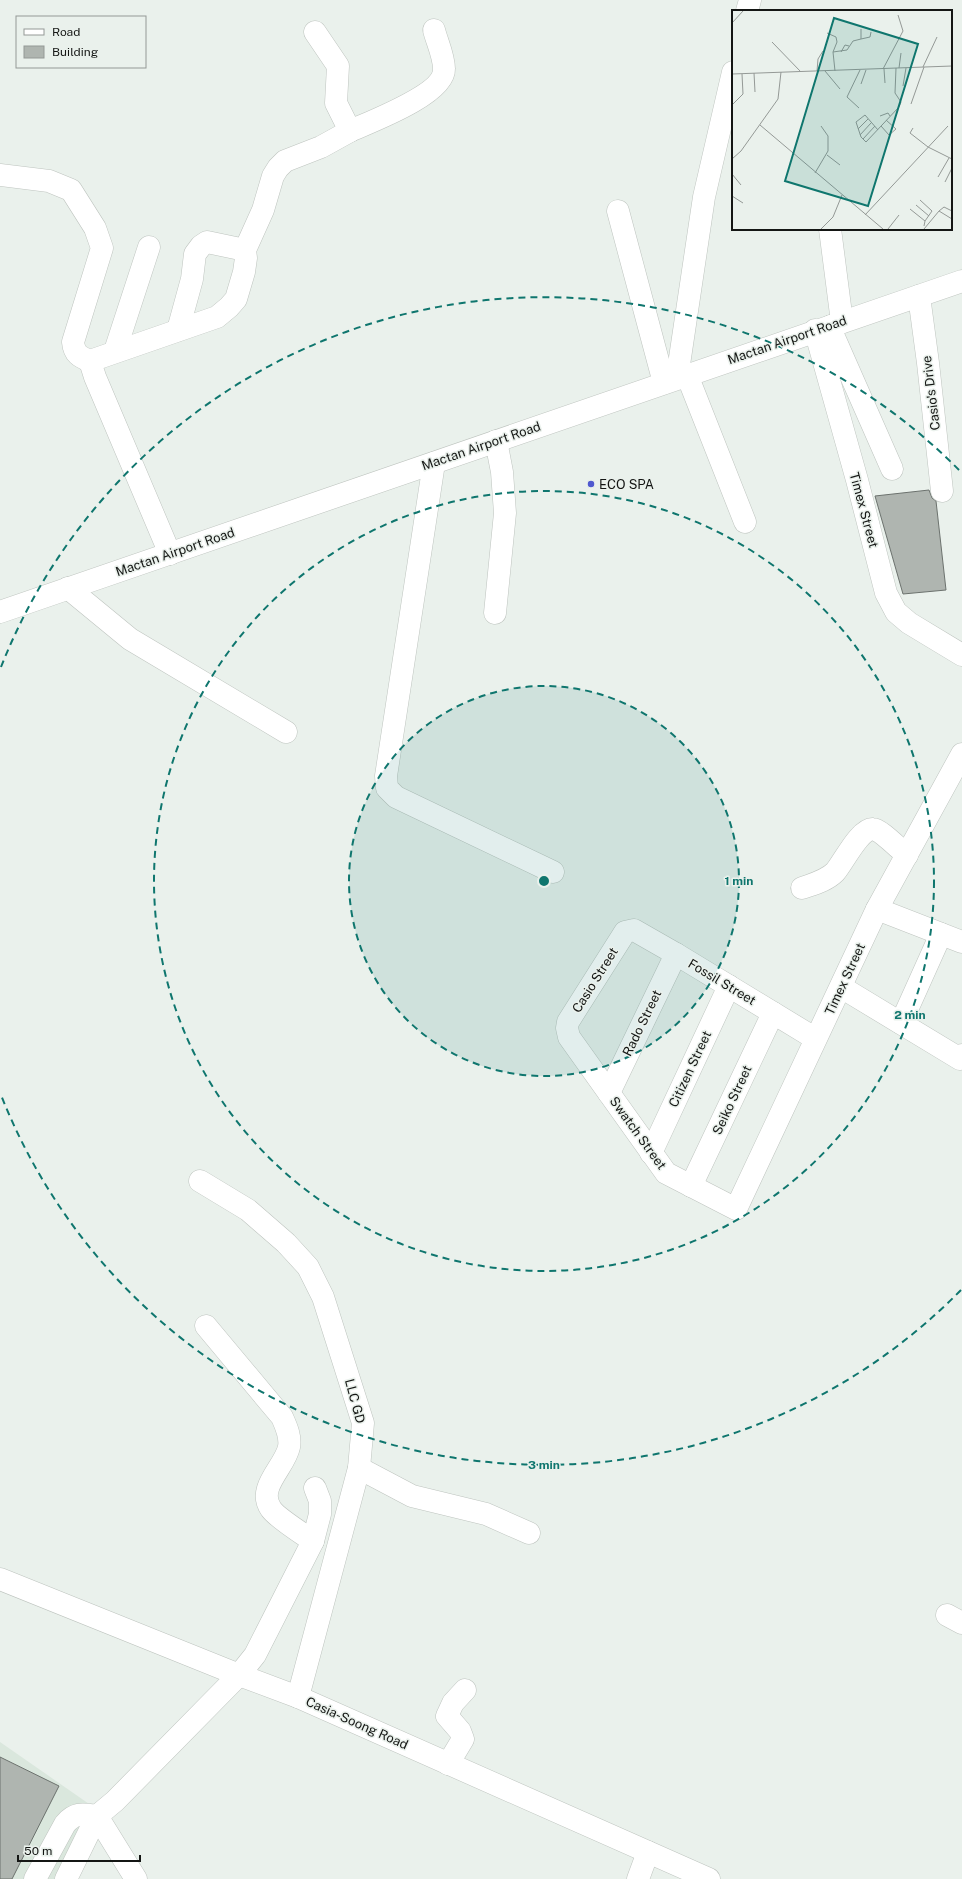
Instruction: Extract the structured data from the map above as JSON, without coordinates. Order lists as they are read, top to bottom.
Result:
{
  "streets": {
    "street": [
      "Mactan Airport Road",
      "Casio's Drive",
      "Timex Street",
      "Casio Street",
      "Fossil Street",
      "Rado Street",
      "Citizen Street",
      "Seiko Street",
      "Swatch Street",
      "LLC GD",
      "Casia-Soong Road"
    ]
  },
  "crossings": [
    ["Mactan Airport Road", "Casio's Drive"],
    ["Mactan Airport Road", "Timex Street"],
    ["Timex Street", "Fossil Street"],
    ["Timex Street", "Swatch Street"],
    ["Casio Street", "Fossil Street"],
    ["Casio Street", "Swatch Street"],
    ["Fossil Street", "Rado Street"],
    ["Fossil Street", "Citizen Street"],
    ["Fossil Street", "Seiko Street"],
    ["Rado Street", "Swatch Street"],
    ["Citizen Street", "Swatch Street"],
    ["Seiko Street", "Swatch Street"],
    ["LLC GD", "Casia-Soong Road"]
  ],
  "places": ["ECO SPA"],
  "legend": ["Road", "Building"],
  "scale_bar": "50 m",
  "rings": ["1 min", "2 min", "3 min"]
}
